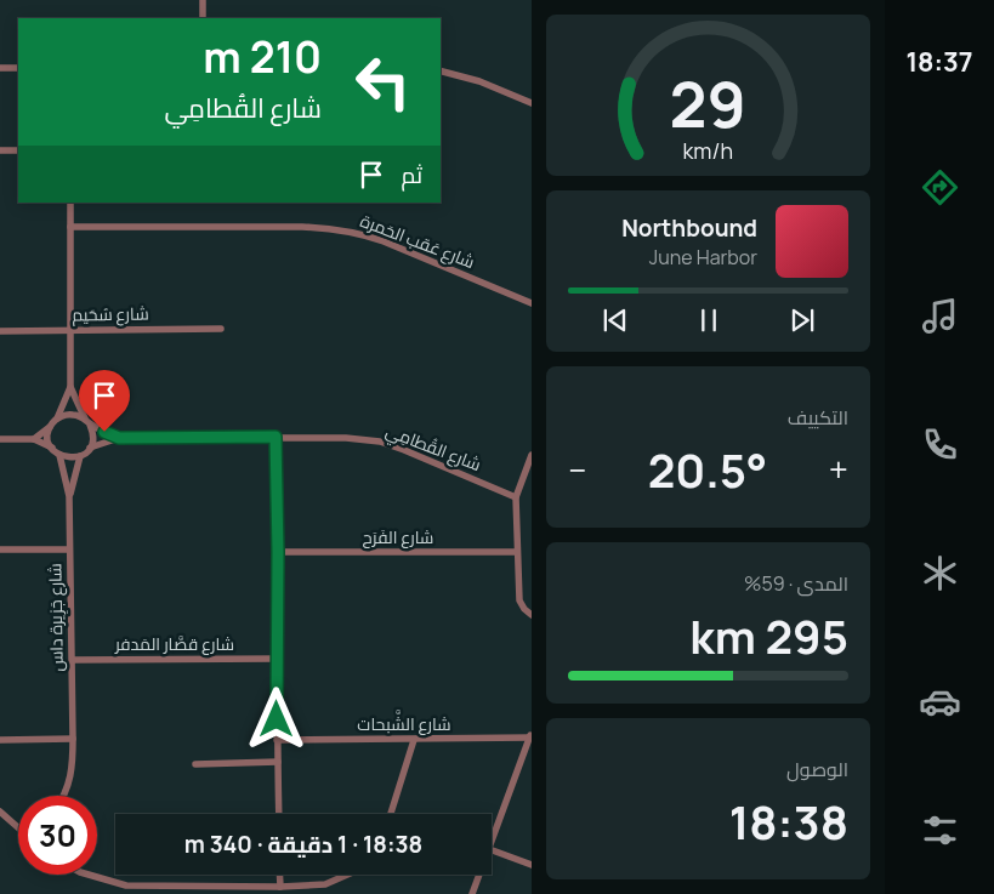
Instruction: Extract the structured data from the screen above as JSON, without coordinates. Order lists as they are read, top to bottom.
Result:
{
  "streets": {
    "street": [
      "شارع عَقب الحَمرة",
      "شارع سُحَيم",
      "شارع القُطامِي",
      "شارع الفَرَح",
      "شارع جَزِيرة داس",
      "شارع قصَّار المَدفر",
      "شارع الشَّبحات"
    ]
  },
  "crossings": [
    ["شارع القُطامِي", "شارع جَزِيرة داس"],
    ["شارع جَزِيرة داس", "شارع قصَّار المَدفر"]
  ],
  "page": {
    "tabs": "18:37",
    "turn": ["210 m", "شارع القُطامِي"],
    "then": "ثم",
    "song": ["Northbound", "June Harbor"],
    "tile": [
      "التكييف",
      ["المدى · 59%", "295 km"],
      ["الوصول", "18:38"]
    ],
    "heat": ["−", "20.5°", "+"],
    "limit": "30",
    "trip": "18:38 · 1 دقيقة · 340 m",
    "gauge": ["29", "km/h"]
  }
}
